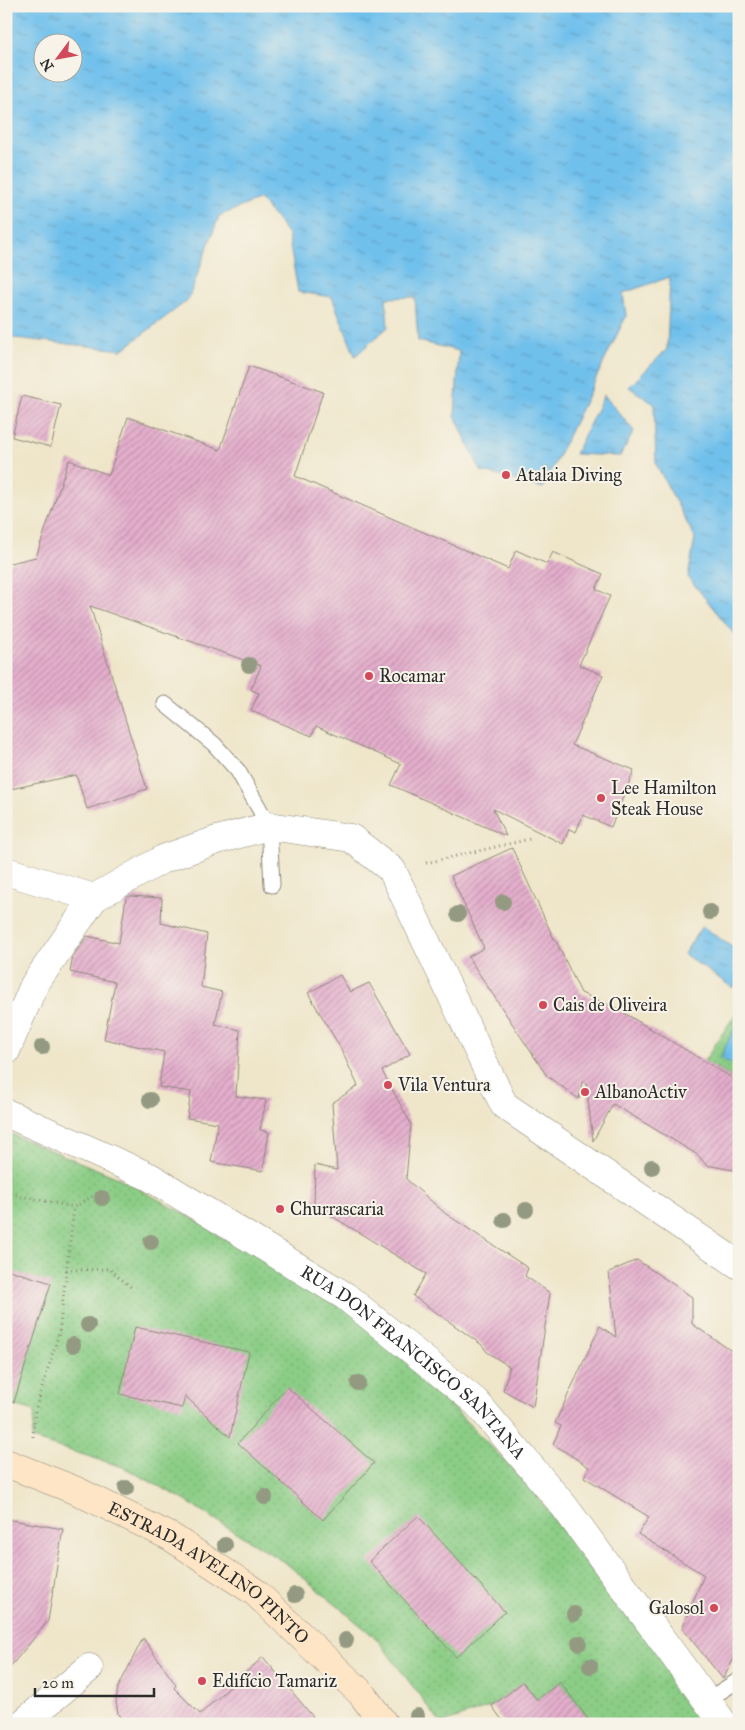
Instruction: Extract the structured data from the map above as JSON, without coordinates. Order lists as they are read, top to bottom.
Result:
{
  "streets": {
    "street": ["RUA DON FRANCISCO SANTANA", "ESTRADA AVELINO PINTO"]
  },
  "places": [
    "Atalaia Diving",
    "Rocamar",
    "Lee Hamilton Steak House",
    "Cais de Oliveira",
    "Vila Ventura",
    "AlbanoActiv",
    "Churrascaria",
    "Galosol",
    "Edifício Tamariz"
  ],
  "scale_bar": "20 m",
  "north": "bottom left"
}
